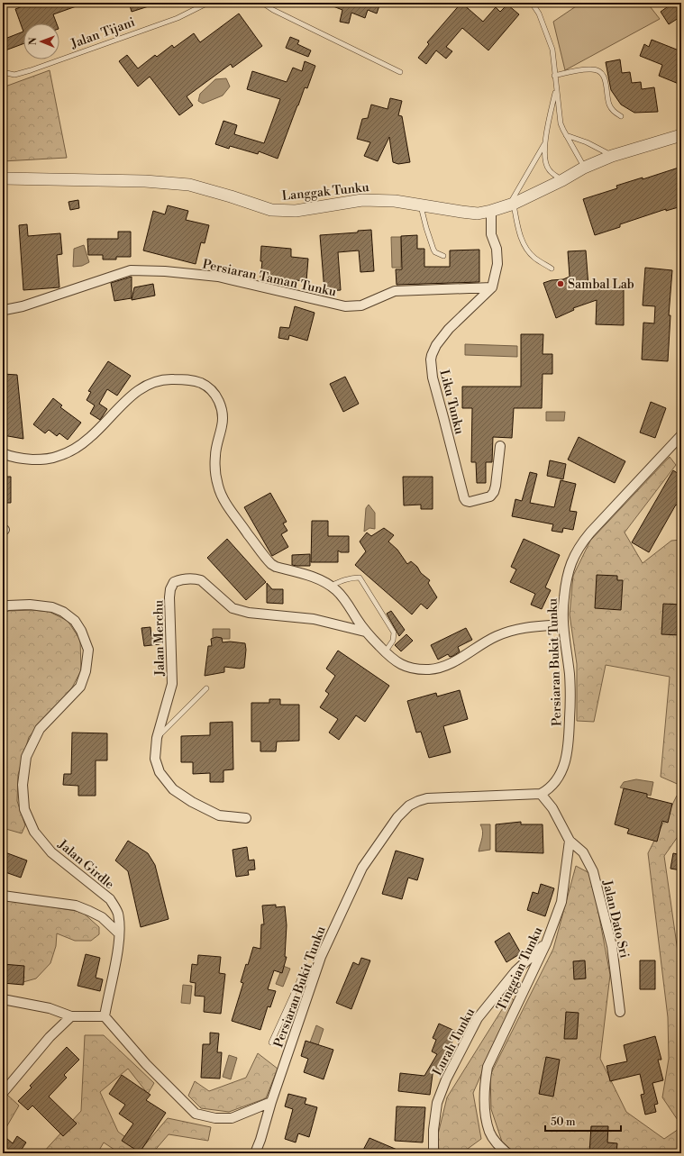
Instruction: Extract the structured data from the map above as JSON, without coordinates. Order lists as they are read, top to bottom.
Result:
{
  "streets": {
    "street": [
      "Langgak Tunku",
      "Persiaran Taman Tunku",
      "Liku Tunku",
      "Jalan Merchu",
      "Persiaran Bukit Tunku",
      "Jalan Girdle",
      "Jalan Dato Sri",
      "Tinggian Tunku",
      "Lurah Tunku"
    ],
    "lane": ["Jalan Tijani"]
  },
  "crossings": [
    ["Persiaran Taman Tunku", "Liku Tunku"],
    ["Jalan Dato Sri", "Tinggian Tunku"],
    ["Tinggian Tunku", "Lurah Tunku"]
  ],
  "places": ["Sambal Lab"],
  "scale_bar": "50 m",
  "north": "left"
}
